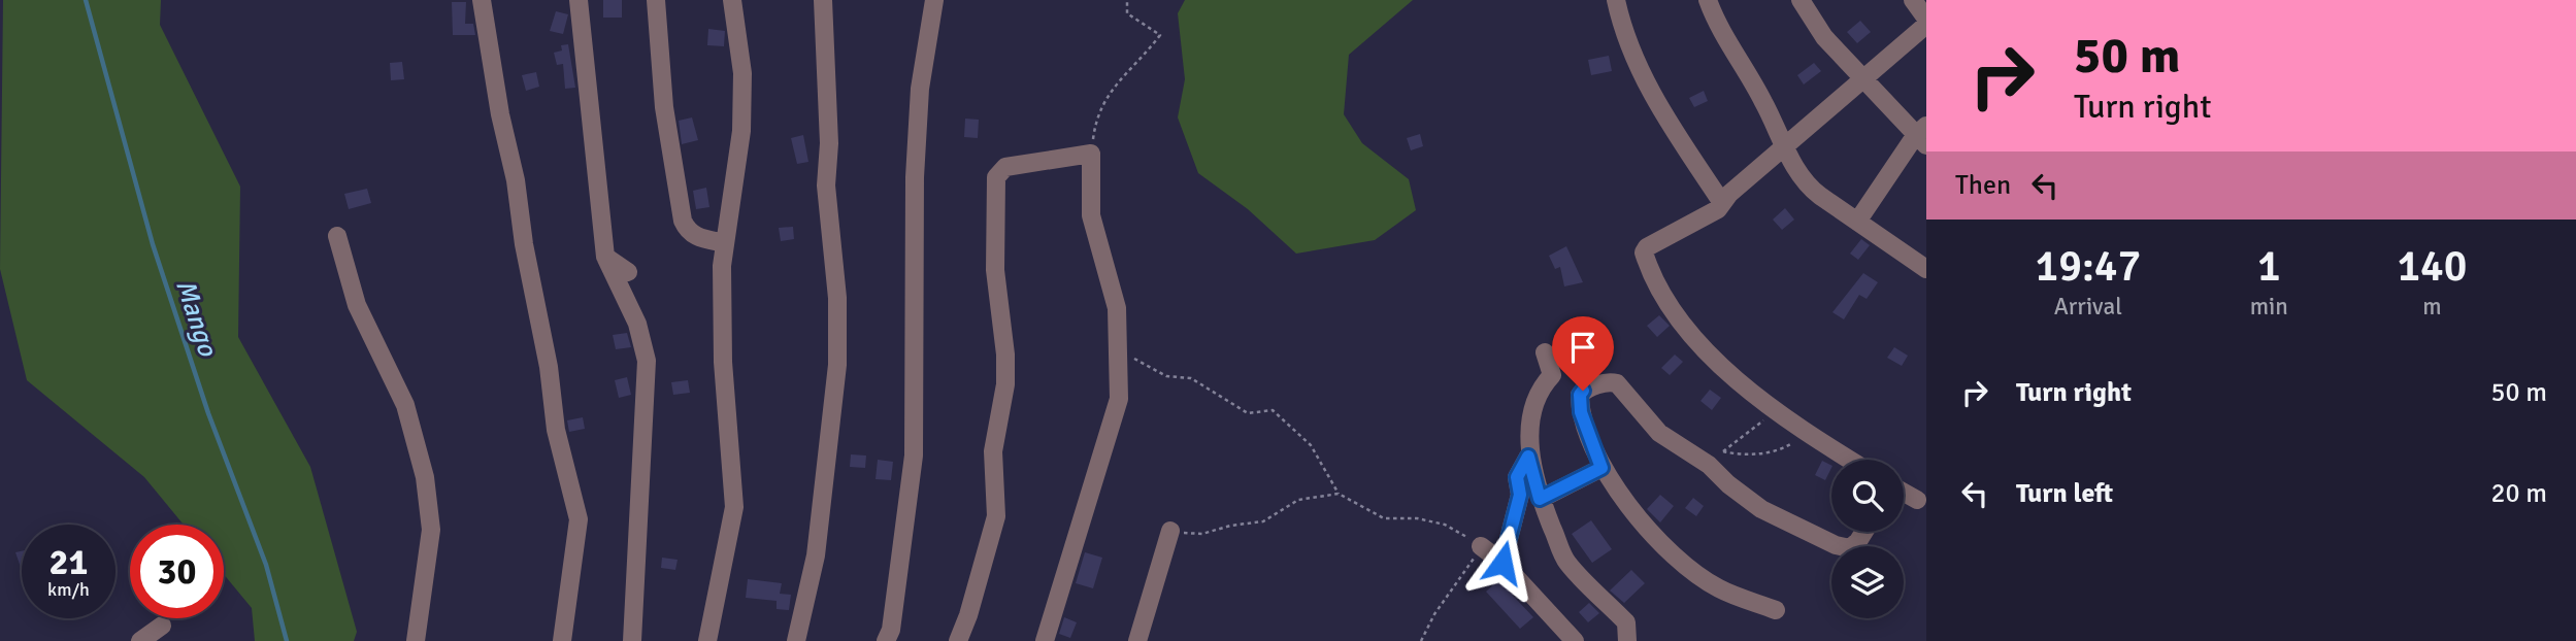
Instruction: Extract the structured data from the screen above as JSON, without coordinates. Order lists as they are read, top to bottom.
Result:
{
  "water": ["Mango"],
  "page": {
    "turn": ["50 m", "Turn right"],
    "then": "Then",
    "eta": [
      "19:47",
      "Arrival",
      "1",
      "min",
      "140",
      "m"
    ],
    "list": [
      {
        "name": "Turn right",
        "value": "50 m"
      },
      {
        "name": "Turn left",
        "value": "20 m"
      }
    ],
    "speed": "21 km/h",
    "limit": "30"
  }
}
